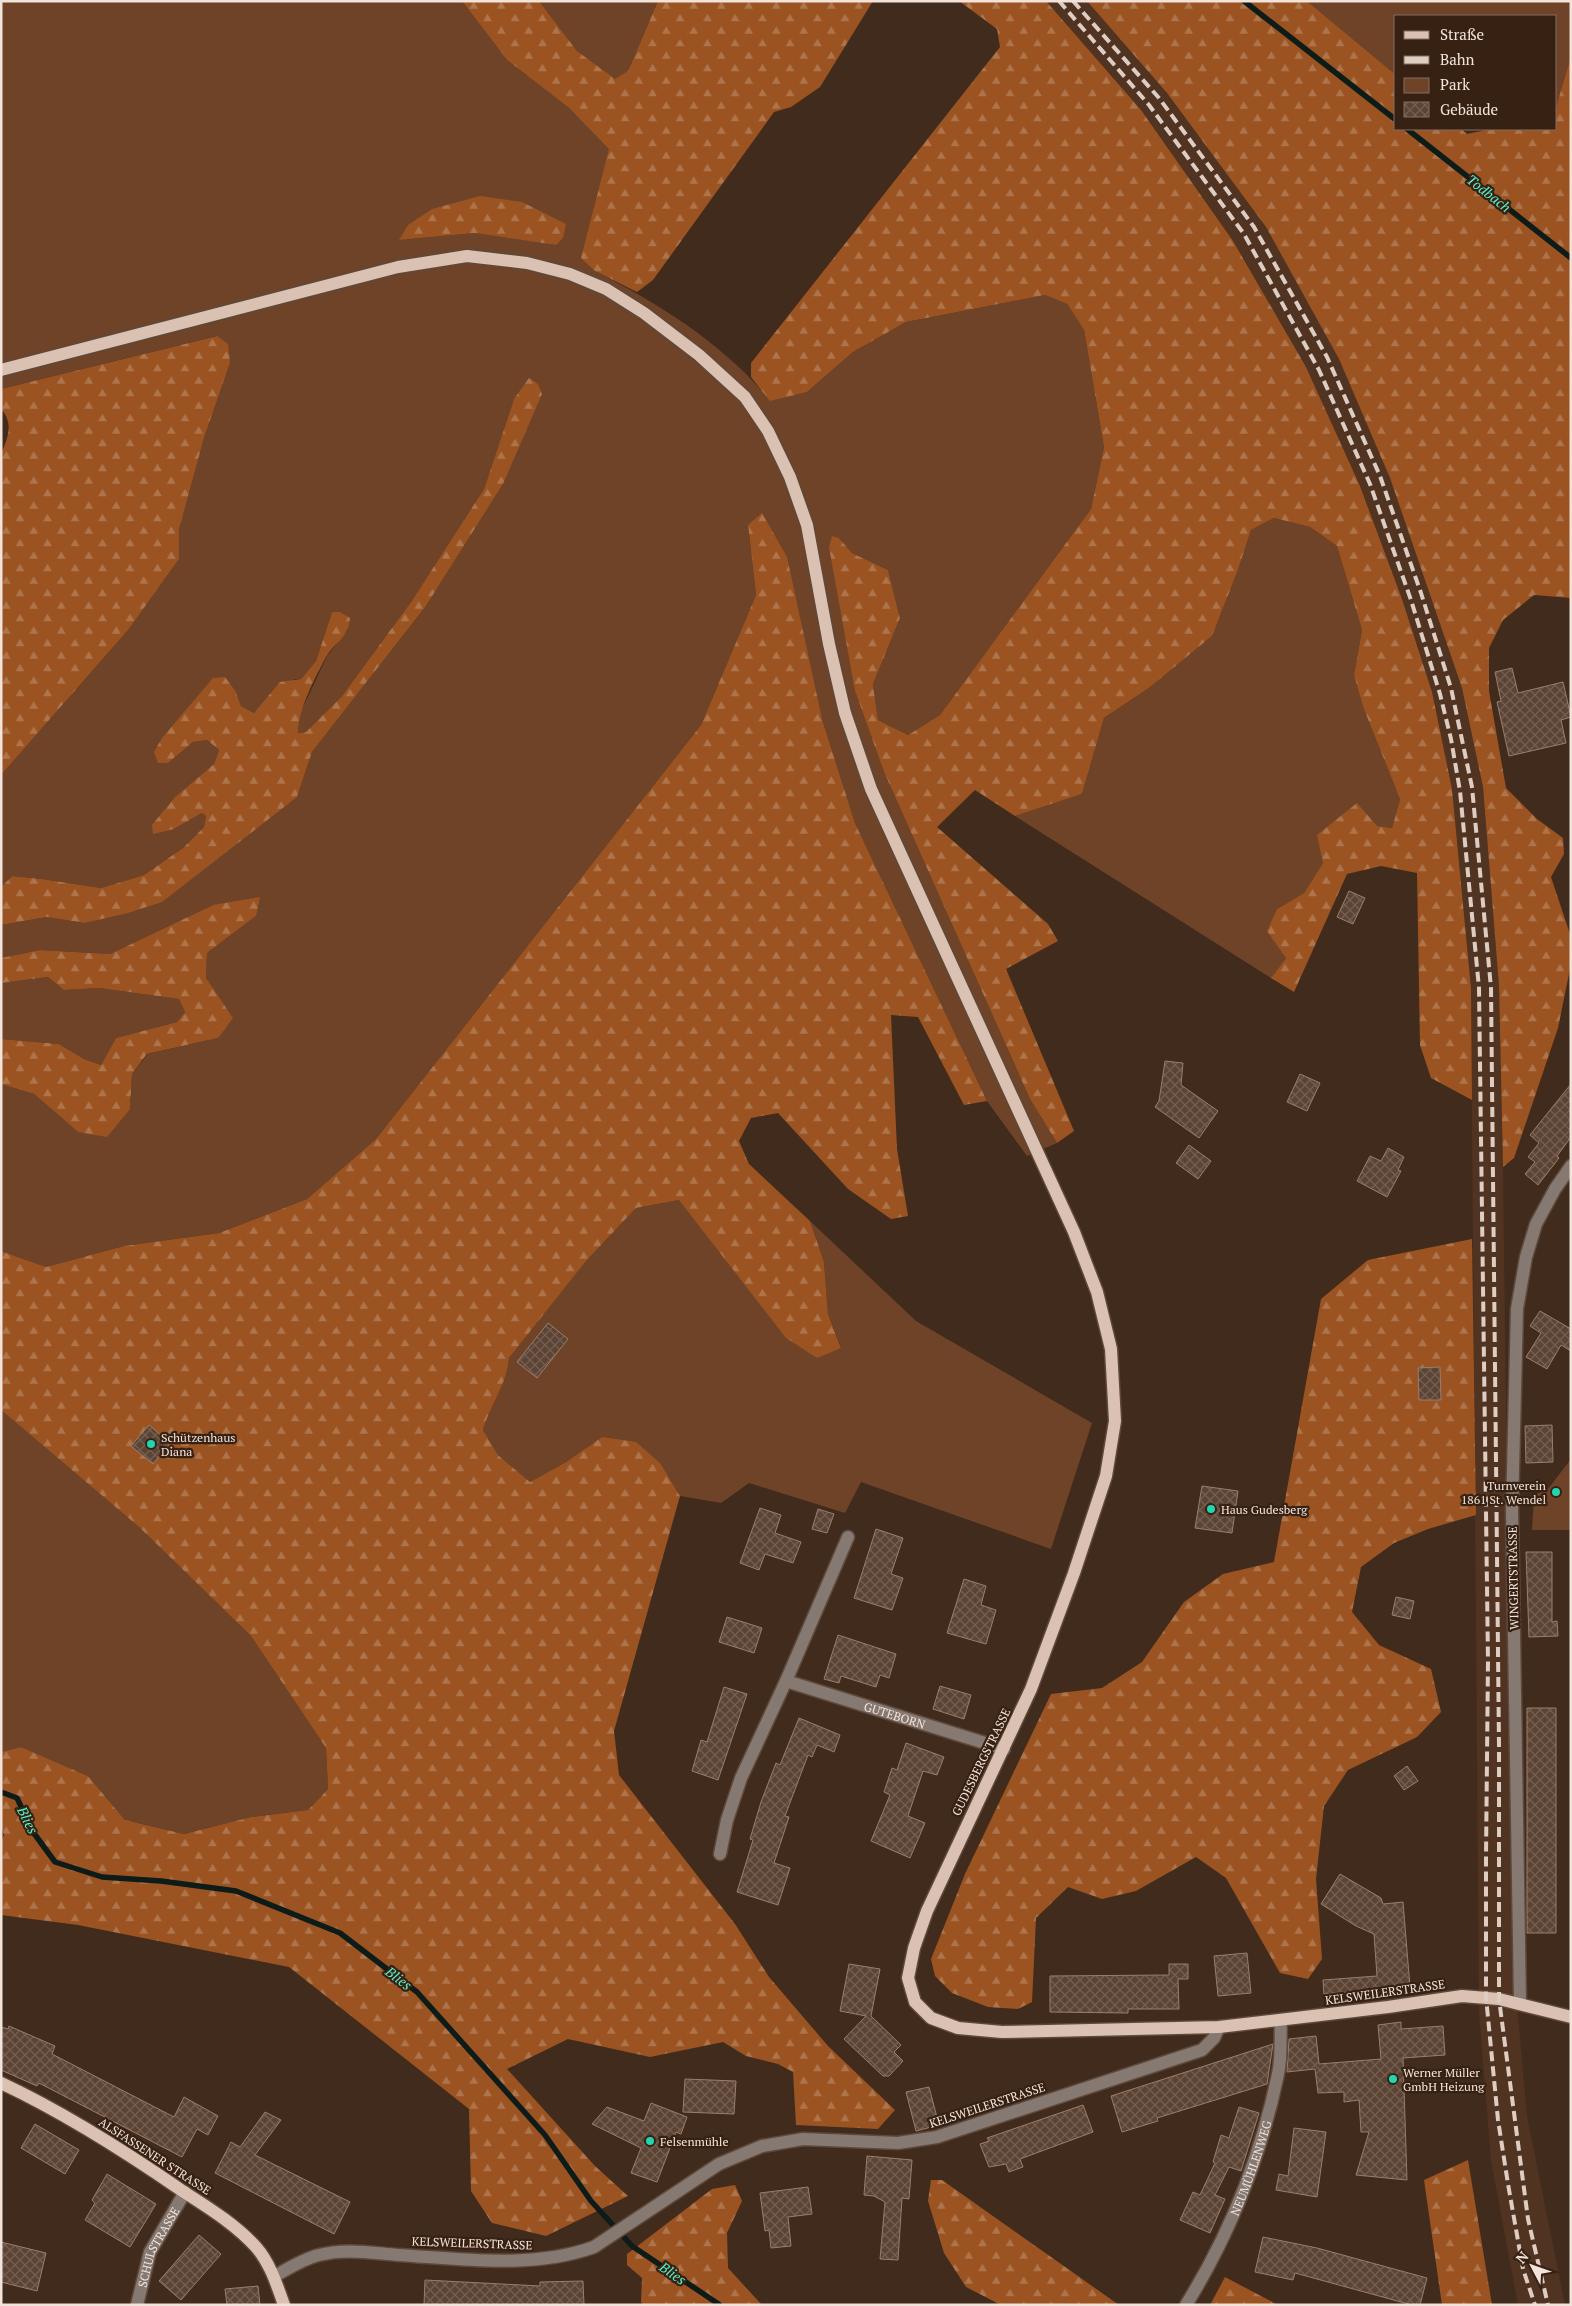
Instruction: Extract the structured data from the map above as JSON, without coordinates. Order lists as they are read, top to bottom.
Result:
{
  "streets": {
    "main road": ["GUDESBERGSTRASSE", "KELSWEILERSTRASSE", "ALSFASSENER STRASSE"],
    "street": [
      "WINGERTSTRASSE",
      "GUTEBORN",
      "NEUMÜHLENWEG",
      "SCHULSTRASSE"
    ]
  },
  "crossings": [
    ["WINGERTSTRASSE", "KELSWEILERSTRASSE"],
    ["GUTEBORN", "GUDESBERGSTRASSE"],
    ["GUDESBERGSTRASSE", "KELSWEILERSTRASSE"],
    ["KELSWEILERSTRASSE", "ALSFASSENER STRASSE"],
    ["KELSWEILERSTRASSE", "NEUMÜHLENWEG"],
    ["ALSFASSENER STRASSE", "SCHULSTRASSE"]
  ],
  "water": ["Todbach", "Blies"],
  "places": [
    "Schützenhaus Diana",
    "Turnverein 1861 St. Wendel",
    "Haus Gudesberg",
    "Werner Müller GmbH Heizung",
    "Felsenmühle"
  ],
  "legend": [
    "Straße",
    "Bahn",
    "Park",
    "Gebäude"
  ],
  "north": "top left"
}
